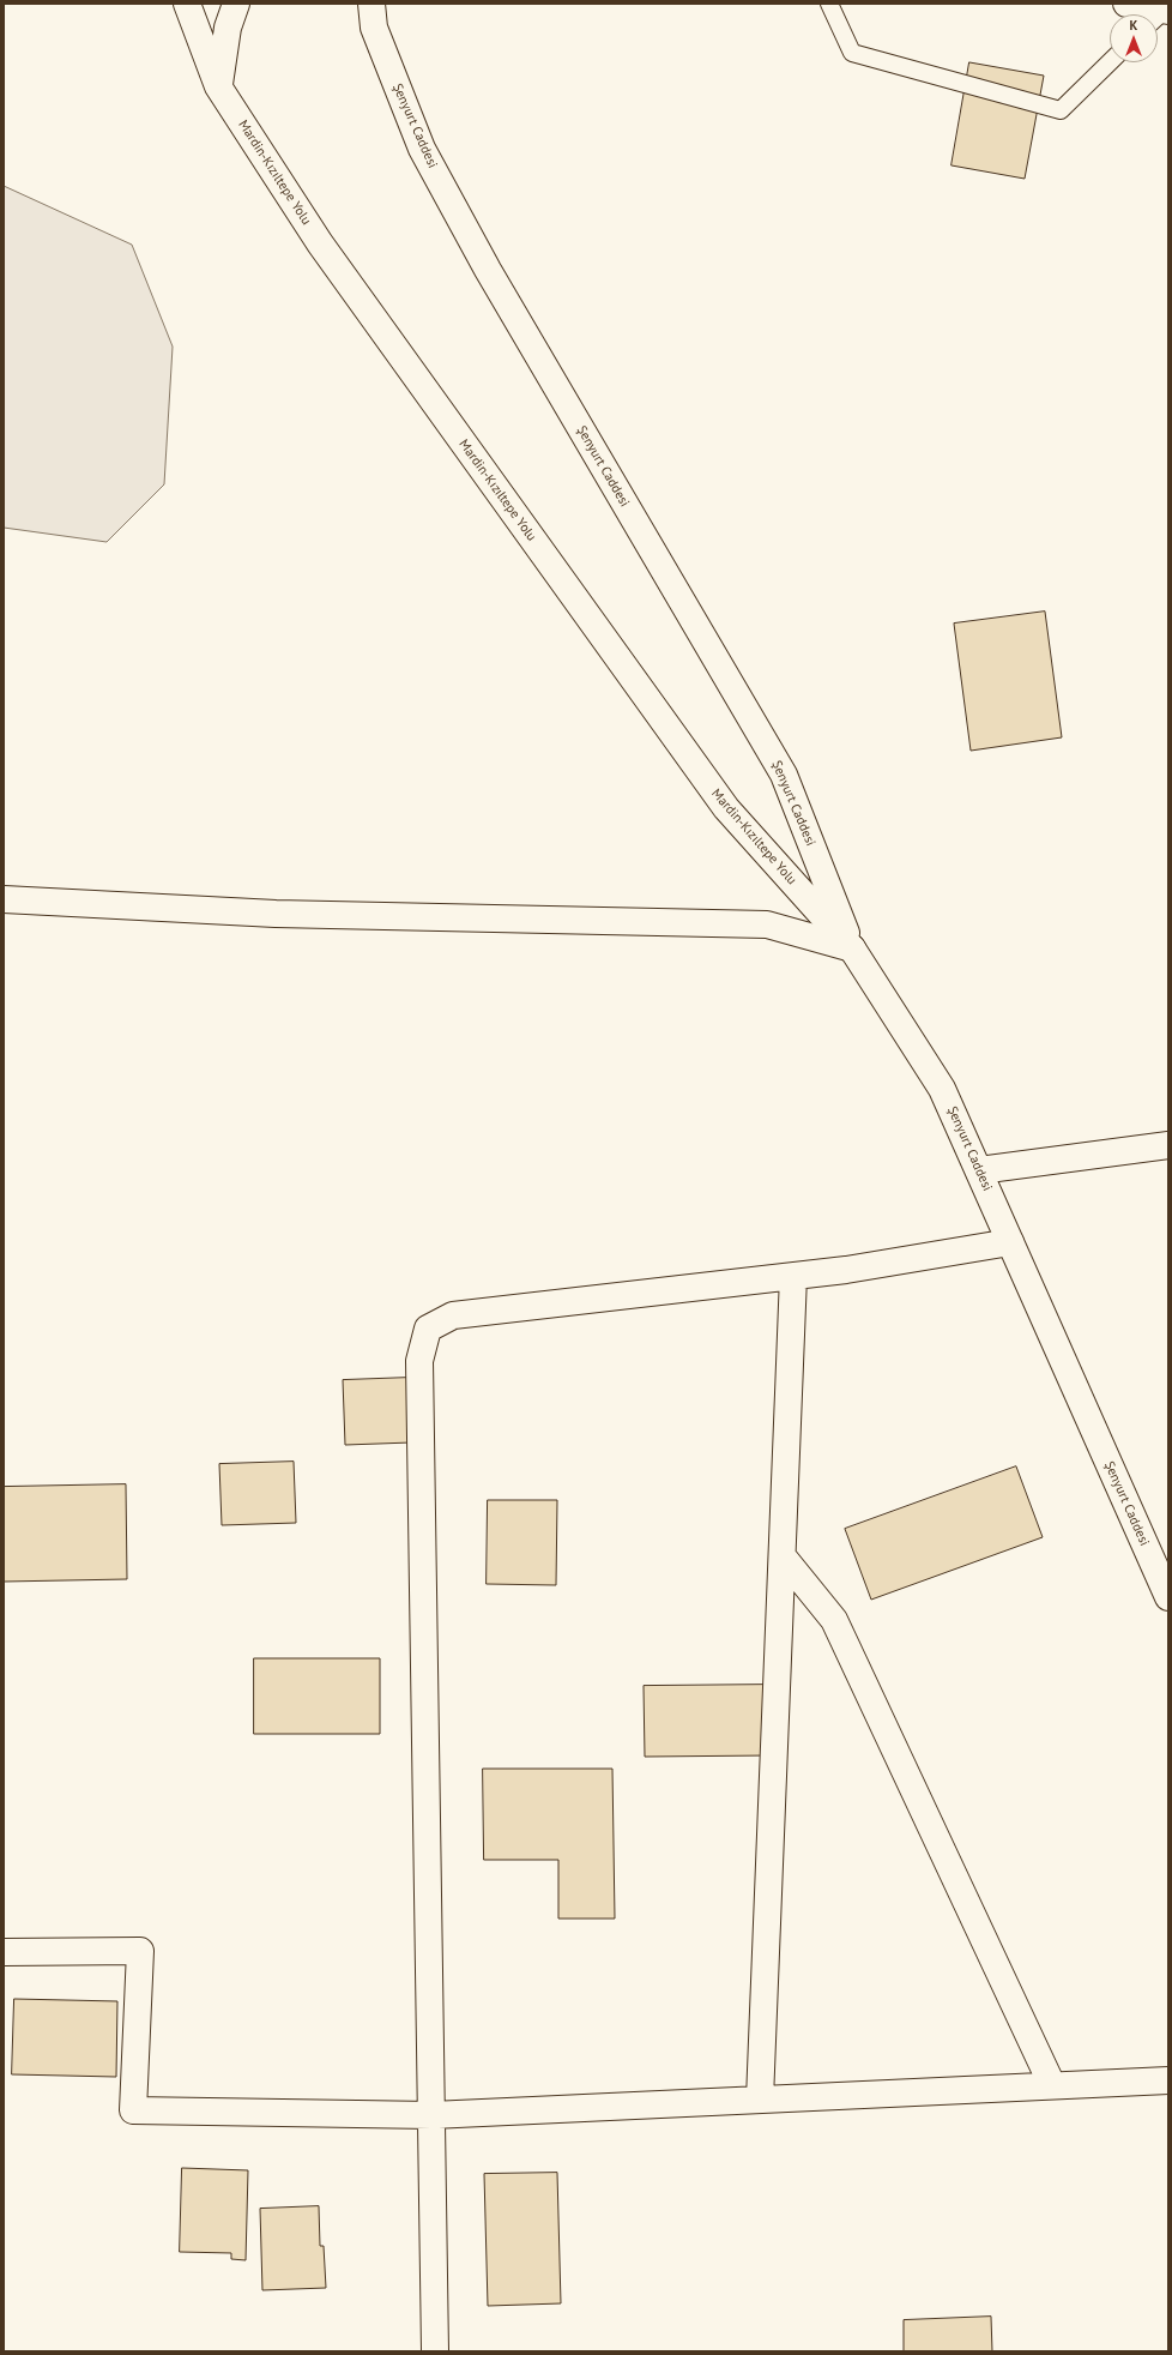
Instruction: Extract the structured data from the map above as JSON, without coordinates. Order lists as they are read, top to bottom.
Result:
{
  "streets": {
    "main road": ["Şenyurt Caddesi", "Mardin-Kızıltepe Yolu"]
  },
  "crossings": [
    ["Şenyurt Caddesi", "Mardin-Kızıltepe Yolu"]
  ],
  "north": "top"
}
